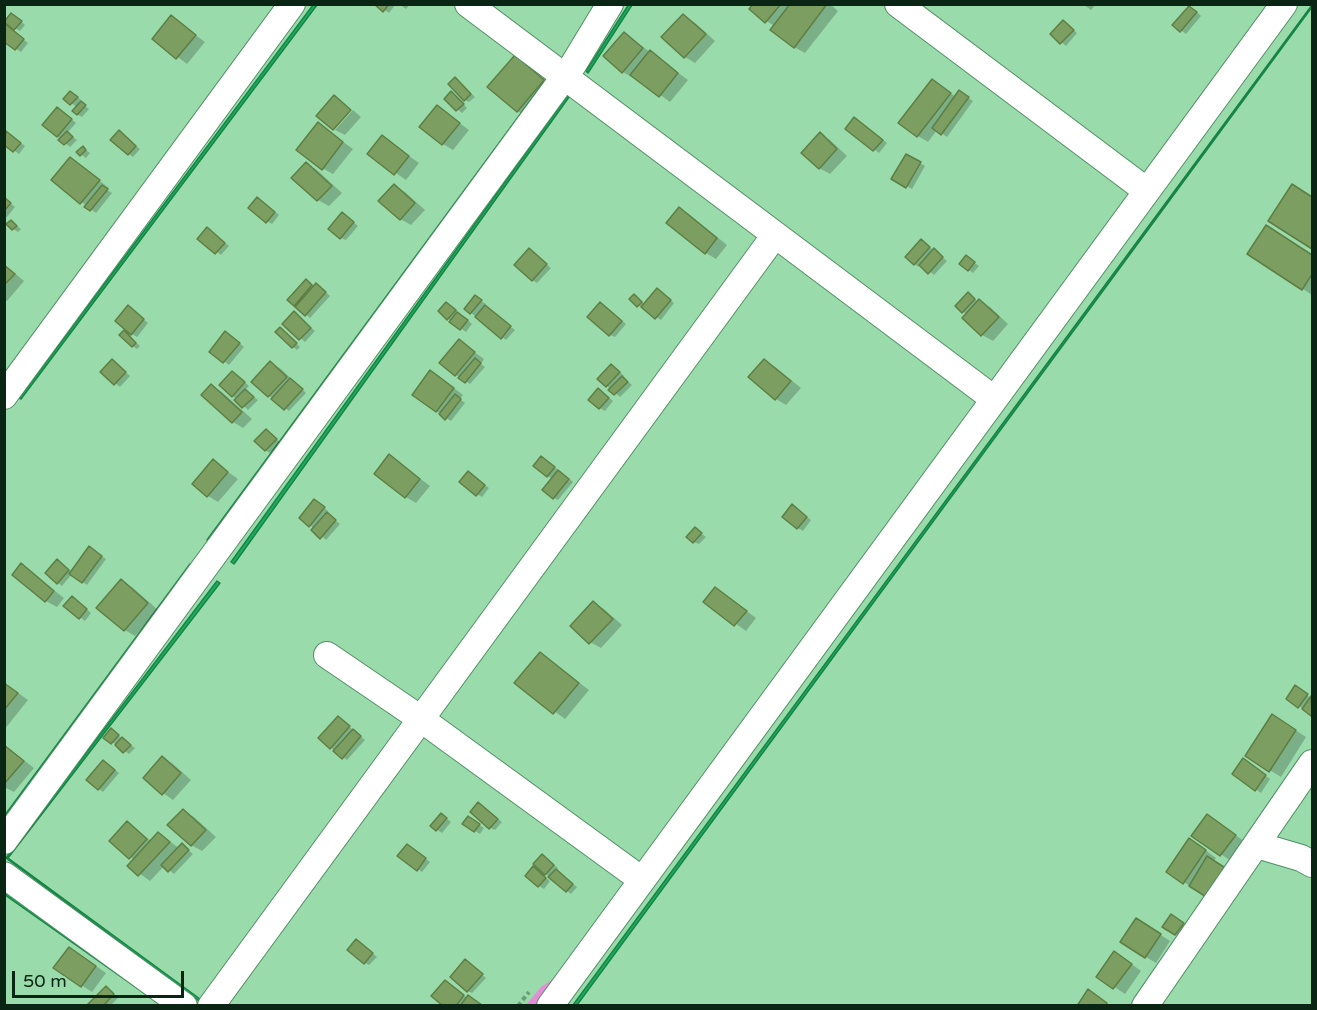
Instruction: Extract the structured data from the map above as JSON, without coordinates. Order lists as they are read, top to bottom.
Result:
{
  "scale_bar": "50 m"
}
